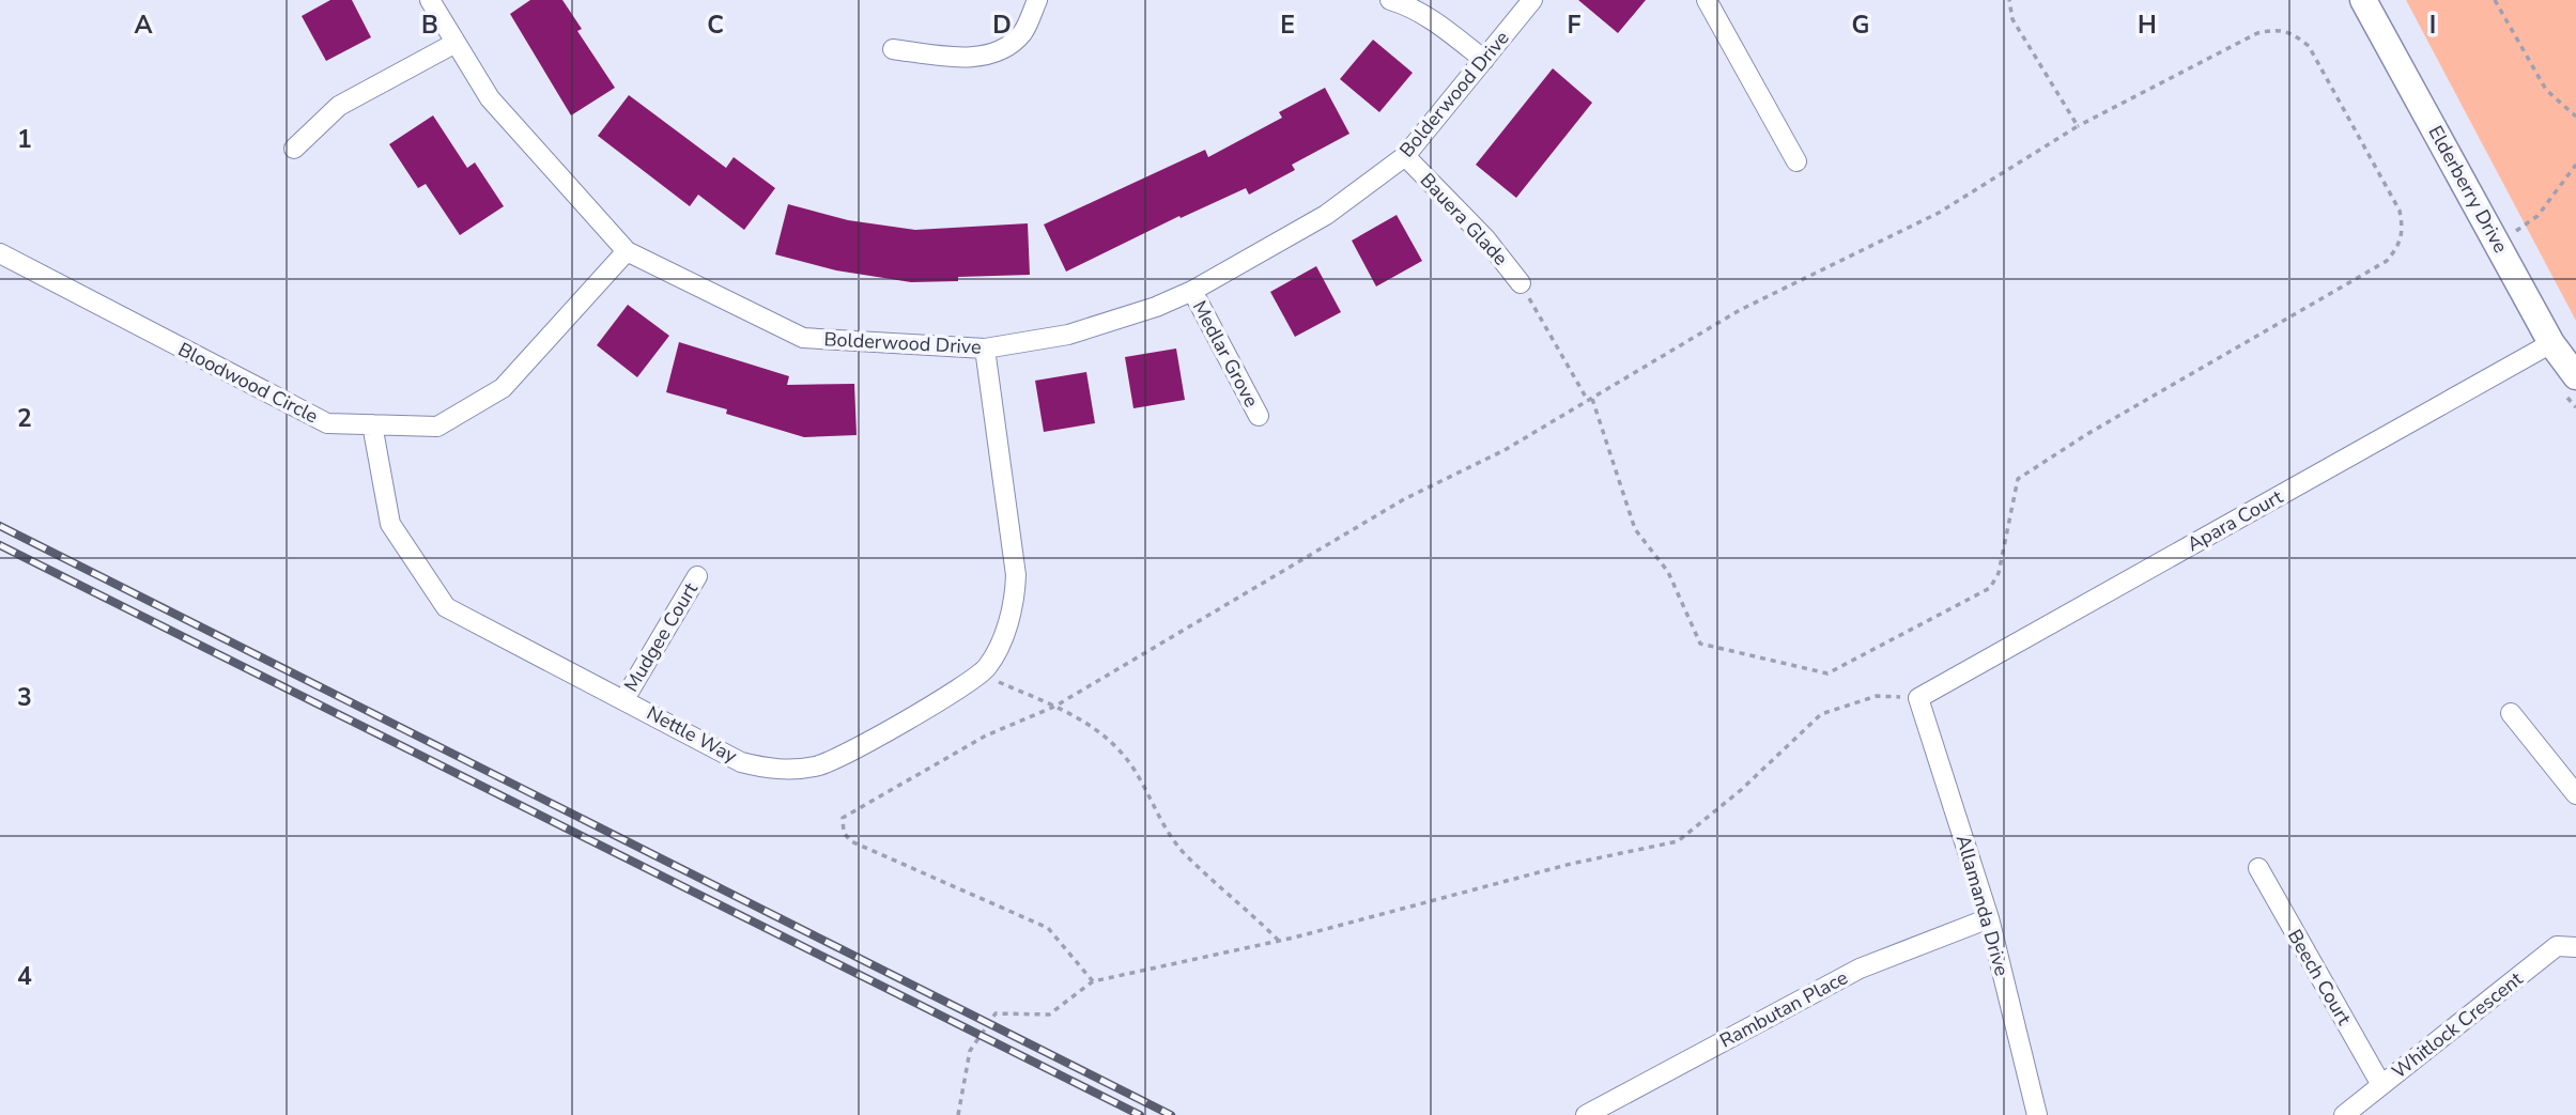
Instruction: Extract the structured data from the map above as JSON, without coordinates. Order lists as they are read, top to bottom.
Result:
{
  "streets": {
    "street": [
      "Bolderwood Drive",
      "Elderberry Drive",
      "Bauera Glade",
      "Medlar Grove",
      "Bloodwood Circle",
      "Apara Court",
      "Mudgee Court",
      "Nettle Way",
      "Allamanda Drive",
      "Beech Court",
      "Rambutan Place",
      "Whitlock Crescent"
    ]
  },
  "crossings": [
    ["Bolderwood Drive", "Bauera Glade"],
    ["Bolderwood Drive", "Medlar Grove"],
    ["Bolderwood Drive", "Bloodwood Circle"],
    ["Bolderwood Drive", "Nettle Way"],
    ["Elderberry Drive", "Apara Court"],
    ["Bloodwood Circle", "Nettle Way"],
    ["Apara Court", "Allamanda Drive"],
    ["Mudgee Court", "Nettle Way"],
    ["Allamanda Drive", "Rambutan Place"],
    ["Beech Court", "Whitlock Crescent"]
  ],
  "grid": {
    "columns": [
      "A",
      "B",
      "C",
      "D",
      "E",
      "F",
      "G",
      "H",
      "I"
    ],
    "rows": [
      "1",
      "2",
      "3",
      "4"
    ]
  }
}
